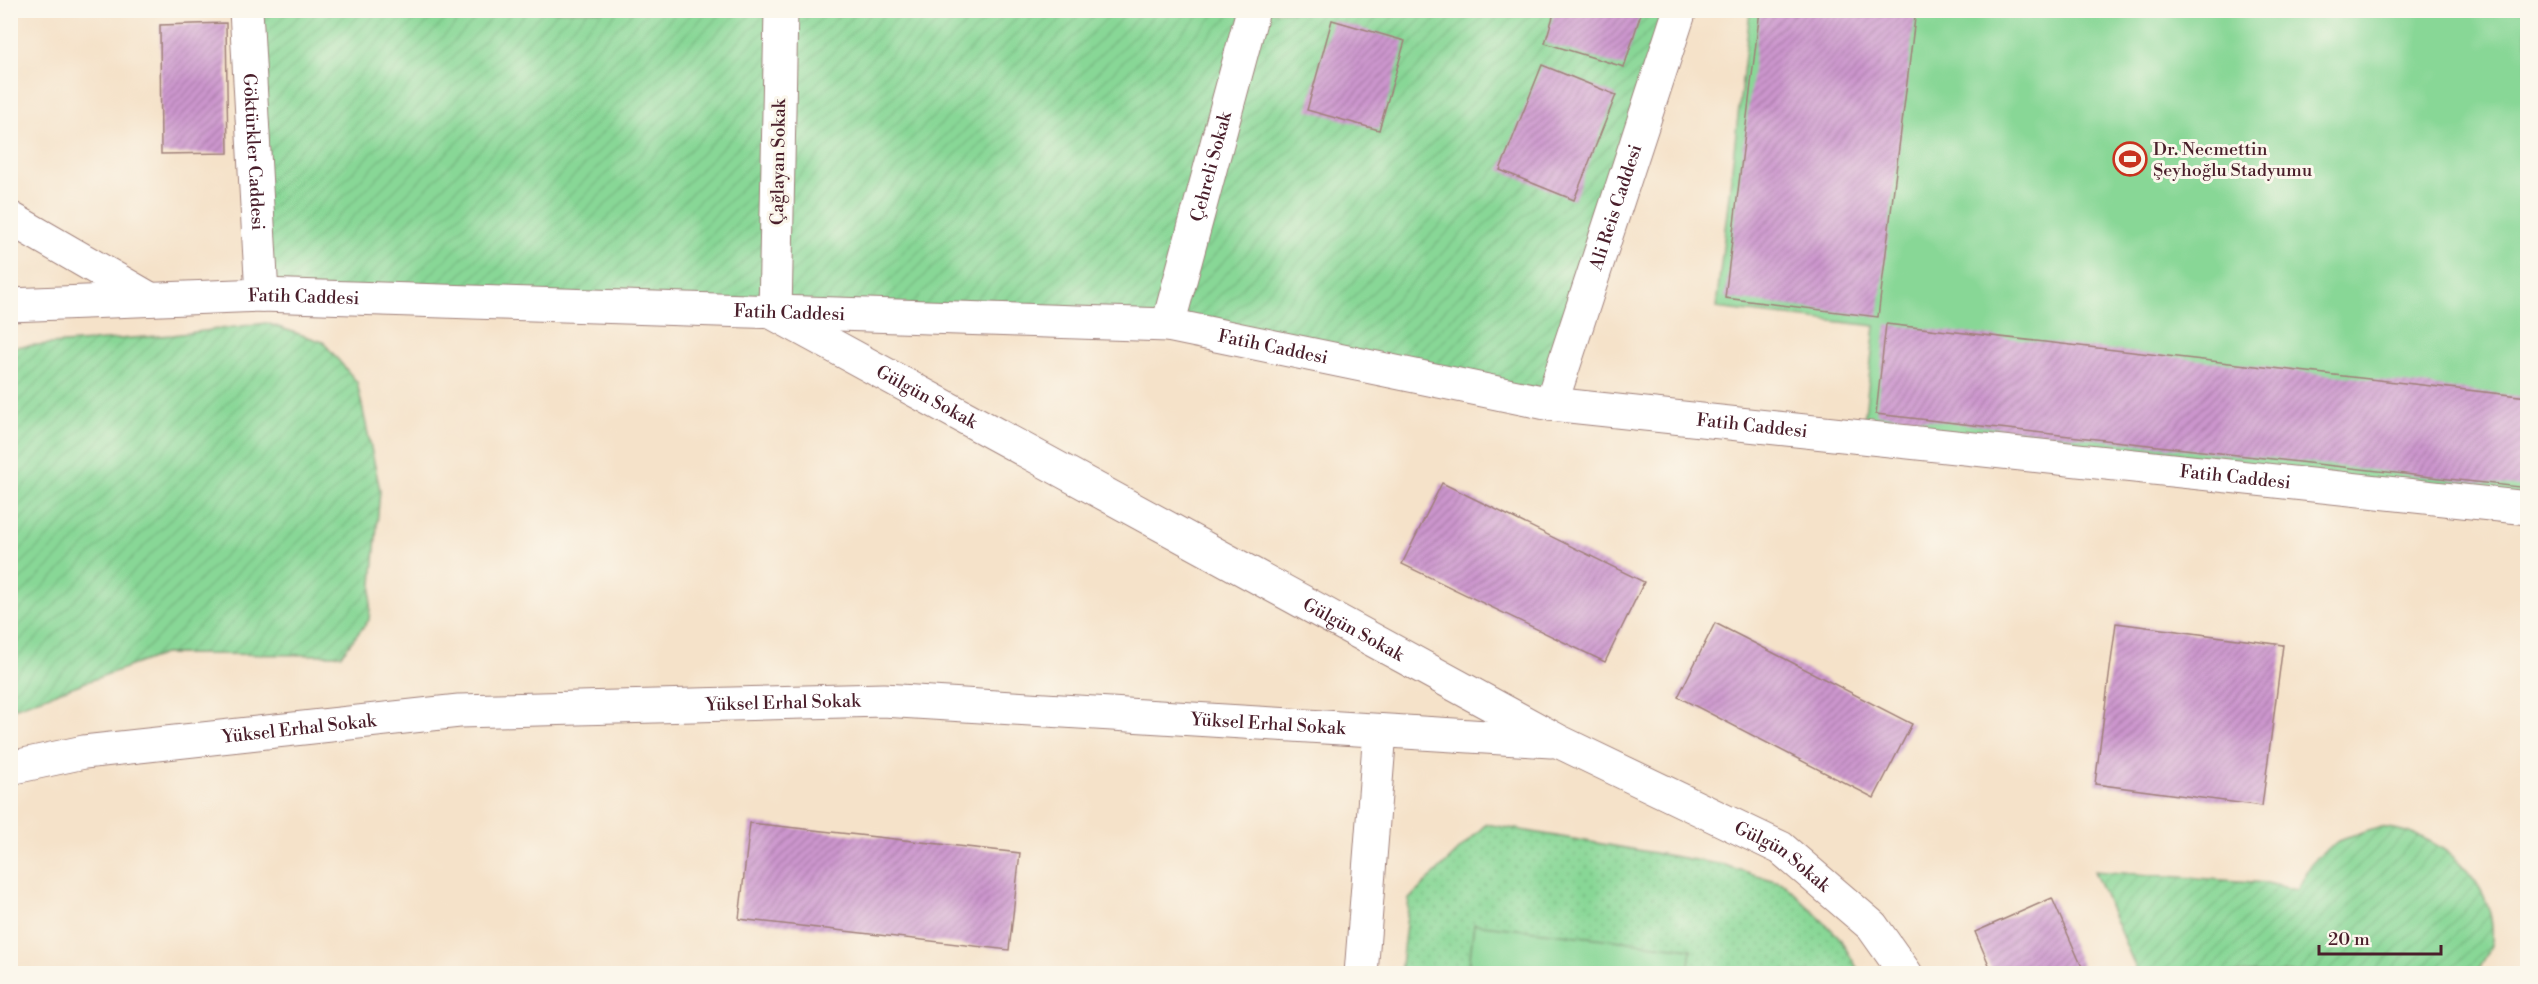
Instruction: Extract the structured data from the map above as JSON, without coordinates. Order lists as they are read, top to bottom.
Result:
{
  "streets": {
    "street": [
      "Göktürkler Caddesi",
      "Çağlayan Sokak",
      "Çehreli Sokak",
      "Ali Reis Caddesi",
      "Fatih Caddesi",
      "Gülgün Sokak",
      "Yüksel Erhal Sokak"
    ]
  },
  "crossings": [
    ["Göktürkler Caddesi", "Fatih Caddesi"],
    ["Çağlayan Sokak", "Fatih Caddesi"],
    ["Çağlayan Sokak", "Gülgün Sokak"],
    ["Çehreli Sokak", "Fatih Caddesi"],
    ["Ali Reis Caddesi", "Fatih Caddesi"],
    ["Fatih Caddesi", "Gülgün Sokak"],
    ["Gülgün Sokak", "Yüksel Erhal Sokak"]
  ],
  "places": {
    "sports": ["Dr. Necmettin Şeyhoğlu Stadyumu"]
  },
  "scale_bar": "20 m"
}
